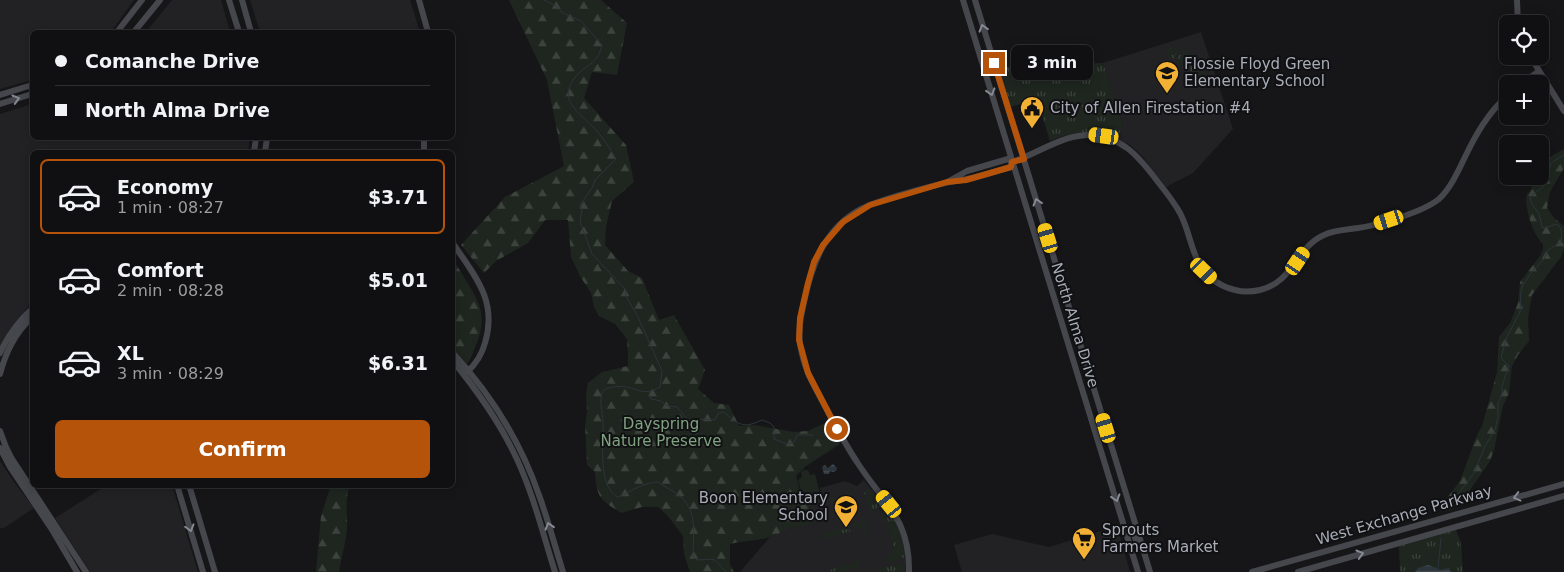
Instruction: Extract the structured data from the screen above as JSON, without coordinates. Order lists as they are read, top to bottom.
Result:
{
  "streets": {
    "street": ["North Alma Drive", "West Exchange Parkway"]
  },
  "parks": ["Dayspring Nature Preserve"],
  "places": {
    "school or university": ["Flossie Floyd Green Elementary School", "Boon Elementary School"],
    "public building": ["City of Allen Firestation #4"],
    "supermarket": ["Sprouts Farmers Market"]
  },
  "page": {
    "map_buttons": ["+", "−"],
    "banner": ["Comanche Drive", "North Alma Drive"],
    "bubble": "3 min",
    "list": [
      {
        "name": "Economy",
        "note": "1 min · 08:27",
        "value": "$3.71"
      },
      {
        "name": "Comfort",
        "note": "2 min · 08:28",
        "value": "$5.01"
      },
      {
        "name": "XL",
        "note": "3 min · 08:29",
        "value": "$6.31"
      }
    ],
    "buttons": "Confirm"
  }
}
